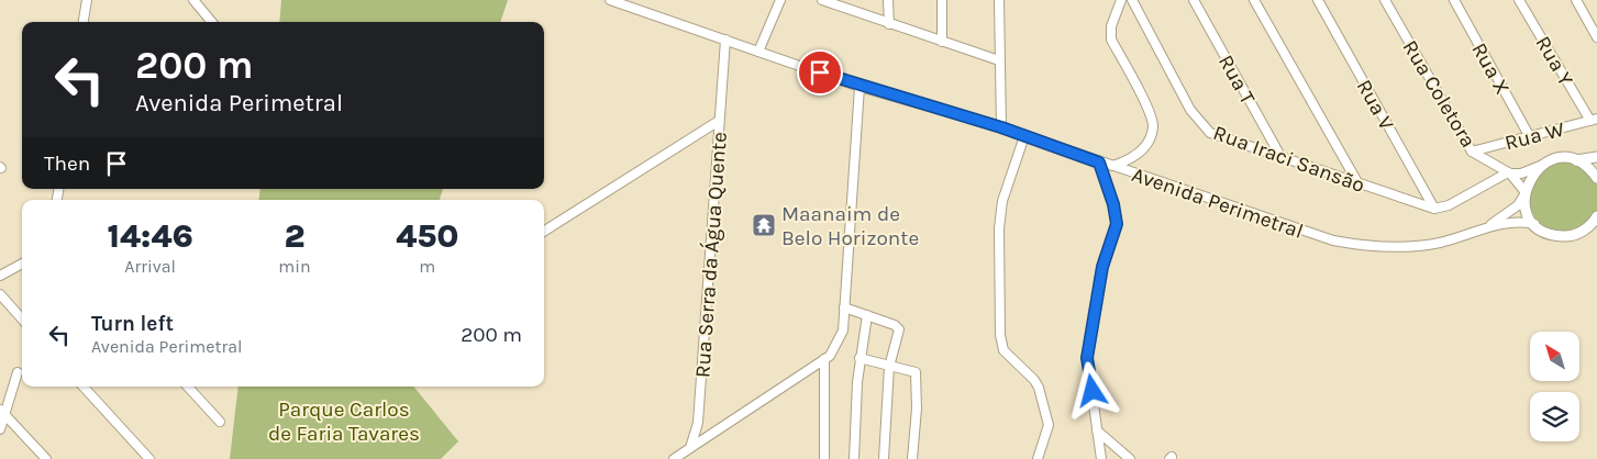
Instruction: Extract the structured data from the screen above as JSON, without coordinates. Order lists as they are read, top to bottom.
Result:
{
  "streets": {
    "street": [
      "Rua Y",
      "Rua X",
      "Rua T",
      "Rua Coletora",
      "Rua V",
      "Rua W",
      "Rua Iraci Sansão",
      "Avenida Perimetral",
      "Rua Serra da Água Quente"
    ]
  },
  "crossings": [
    ["Rua Y", "Rua W"],
    ["Rua X", "Rua W"],
    ["Rua T", "Rua Iraci Sansão"],
    ["Rua Coletora", "Rua W"],
    ["Rua Coletora", "Avenida Perimetral"],
    ["Rua V", "Rua Iraci Sansão"],
    ["Avenida Perimetral", "Rua Serra da Água Quente"]
  ],
  "parks": ["Parque Carlos de Faria Tavares"],
  "places": {
    "temple": ["Maanaim de Belo Horizonte"]
  },
  "north": "top left",
  "page": {
    "turn": ["200 m", "Avenida Perimetral"],
    "then": "Then",
    "eta": [
      "14:46",
      "Arrival",
      "2",
      "min",
      "450",
      "m"
    ],
    "list": [
      {
        "name": "Turn left",
        "note": "Avenida Perimetral",
        "value": "200 m"
      }
    ]
  }
}
